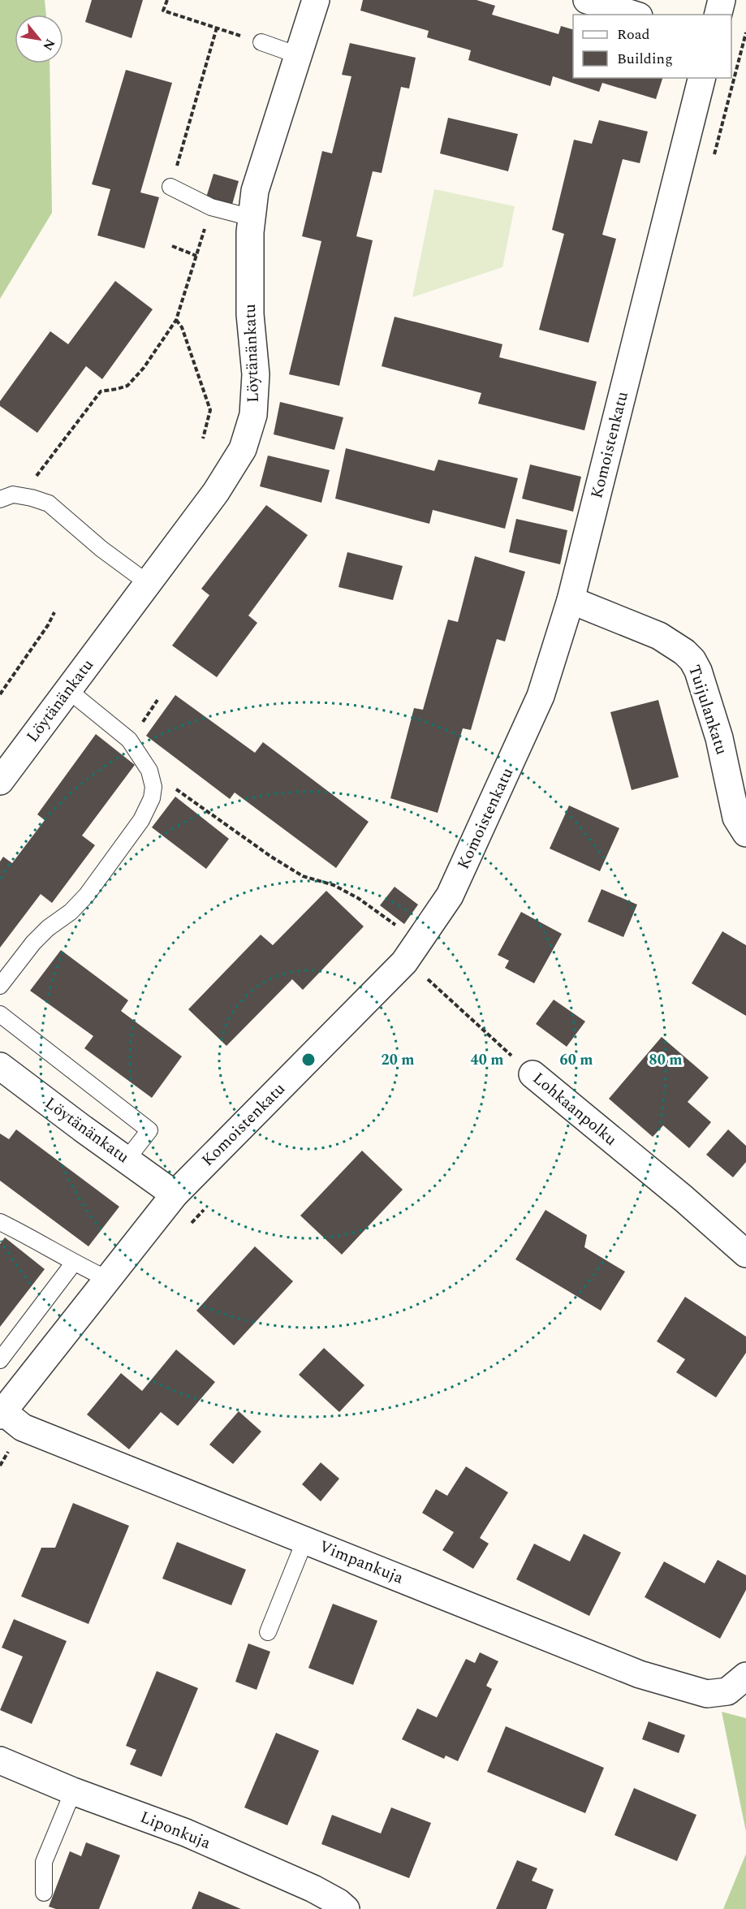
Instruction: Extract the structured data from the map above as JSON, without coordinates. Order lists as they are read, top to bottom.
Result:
{
  "streets": {
    "street": [
      "Löytänänkatu",
      "Komoistenkatu",
      "Tuijulankatu",
      "Lohkaanpolku",
      "Vimpankuja",
      "Liponkuja"
    ]
  },
  "crossings": [
    ["Löytänänkatu", "Komoistenkatu"],
    ["Komoistenkatu", "Tuijulankatu"],
    ["Komoistenkatu", "Vimpankuja"]
  ],
  "legend": ["Road", "Building"],
  "north": "bottom right",
  "rings": [
    "20 m",
    "40 m",
    "60 m",
    "80 m"
  ]
}
